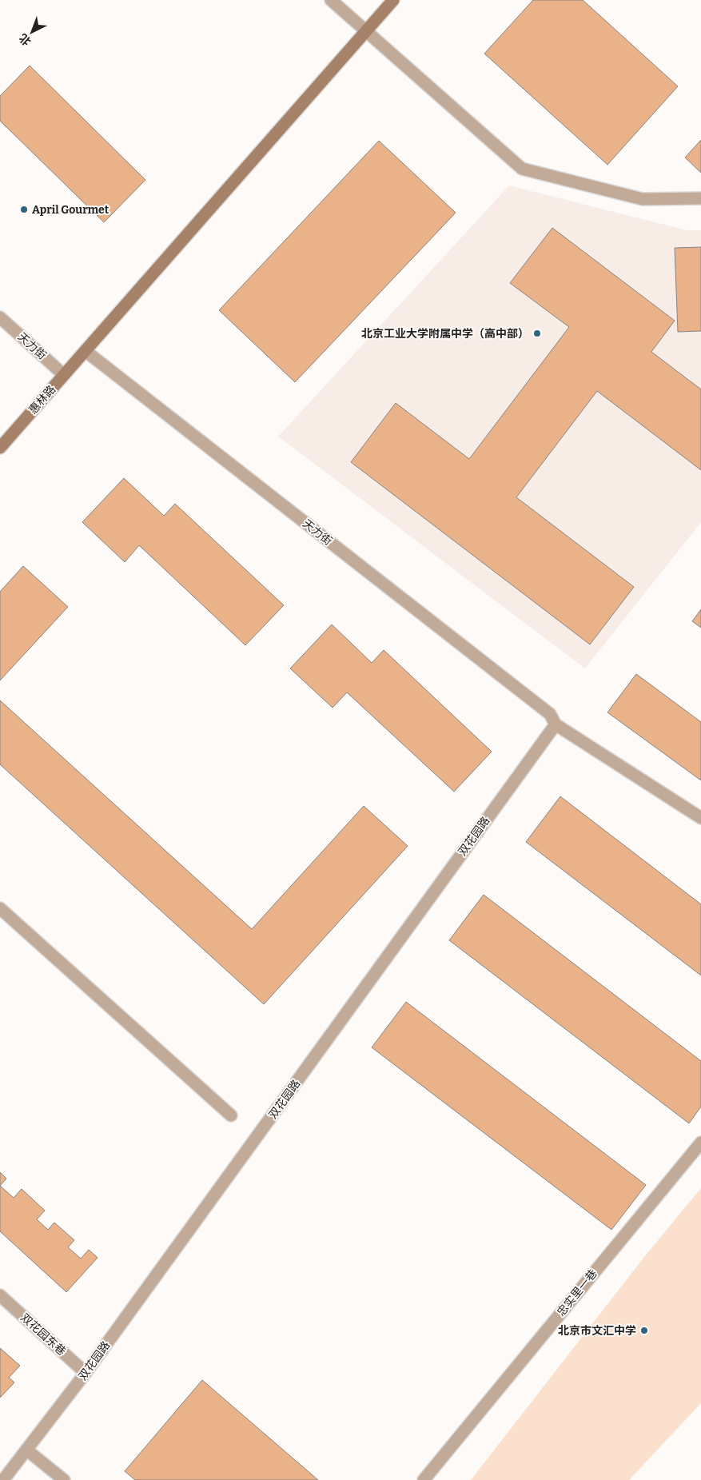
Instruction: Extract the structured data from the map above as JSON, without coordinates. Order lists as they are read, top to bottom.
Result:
{
  "streets": {
    "main road": ["惠林路"],
    "street": [
      "天力街",
      "双花园路",
      "忠实里一巷",
      "双花园东巷"
    ]
  },
  "crossings": [
    ["天力街", "惠林路"],
    ["天力街", "双花园路"],
    ["双花园路", "双花园东巷"]
  ],
  "places": ["April Gourmet", "北京工业大学附属中学（高中部）", "北京市文汇中学"],
  "north": "bottom left"
}
